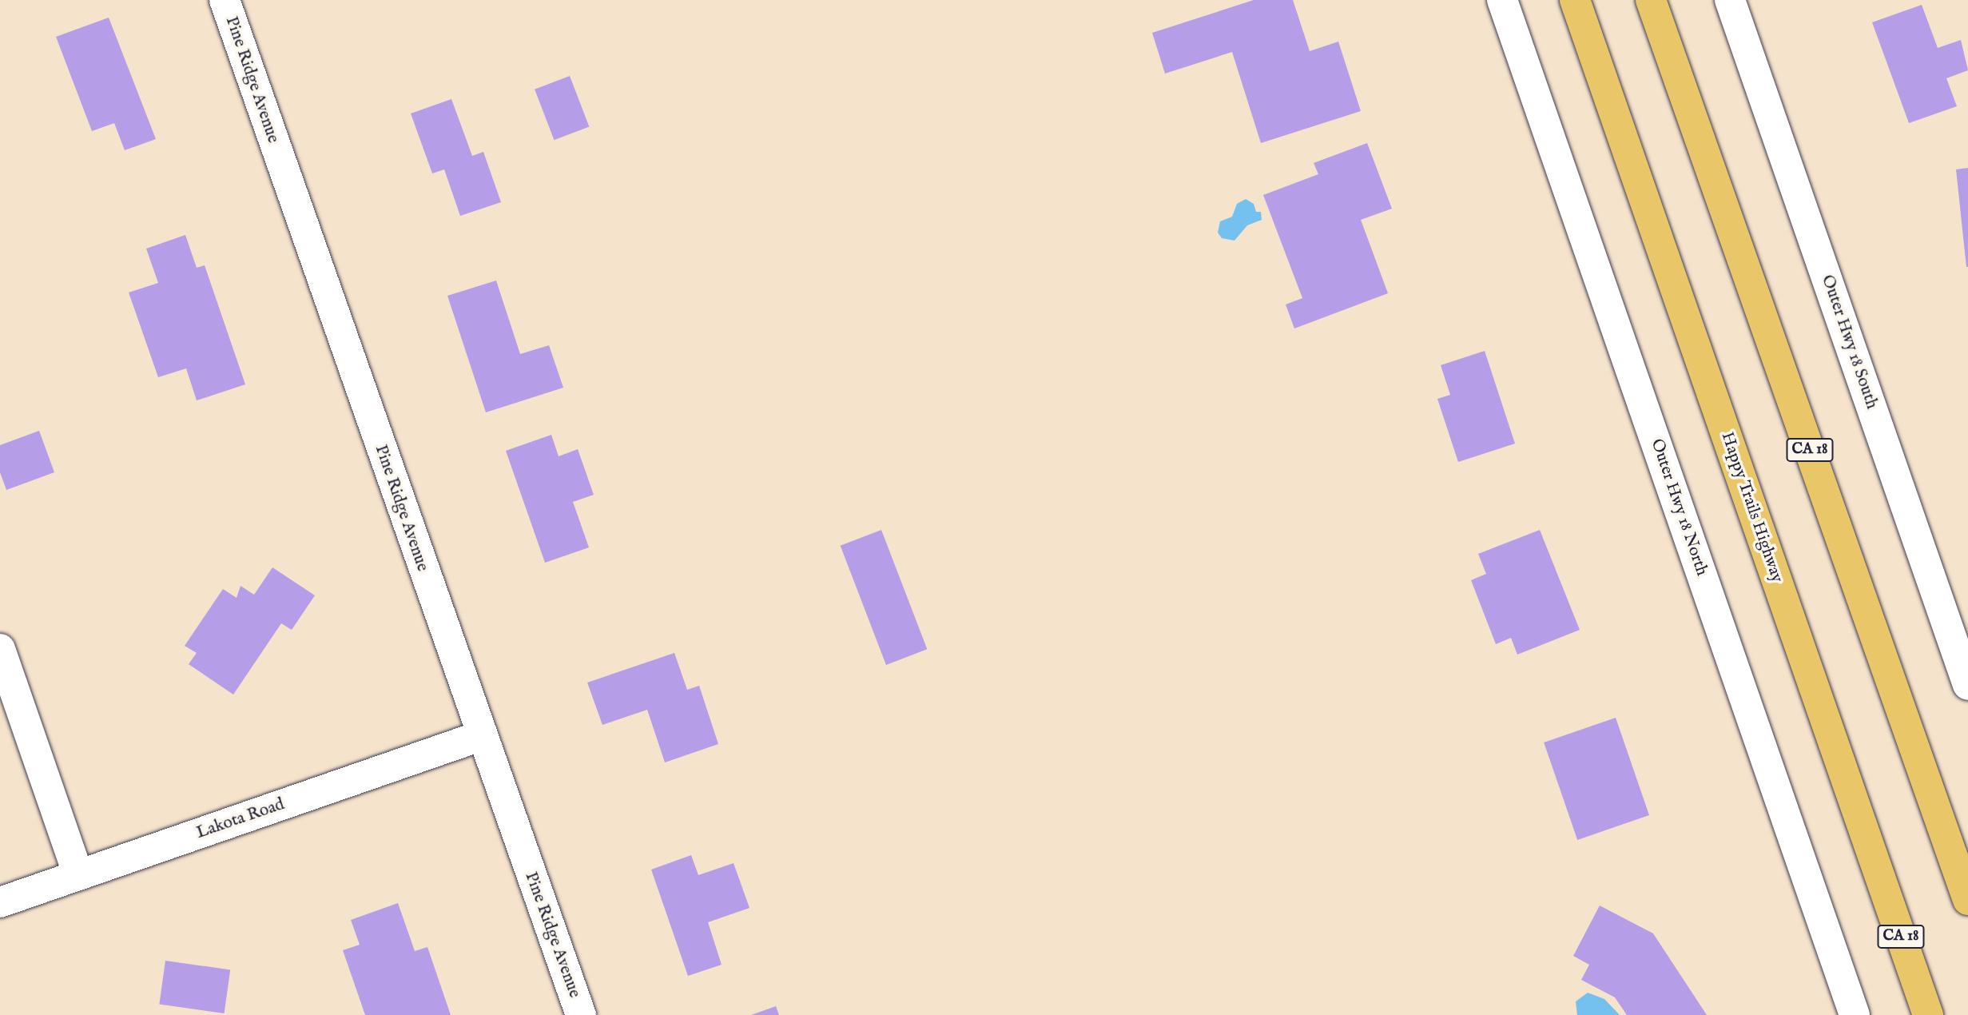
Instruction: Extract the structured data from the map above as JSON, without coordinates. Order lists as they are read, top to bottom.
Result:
{
  "streets": {
    "main road": ["CA 18", "Happy Trails Highway"],
    "street": [
      "Pine Ridge Avenue",
      "Outer Hwy 18 South",
      "Outer Hwy 18 North",
      "Lakota Road"
    ]
  },
  "crossings": [
    ["Pine Ridge Avenue", "Lakota Road"]
  ]
}
